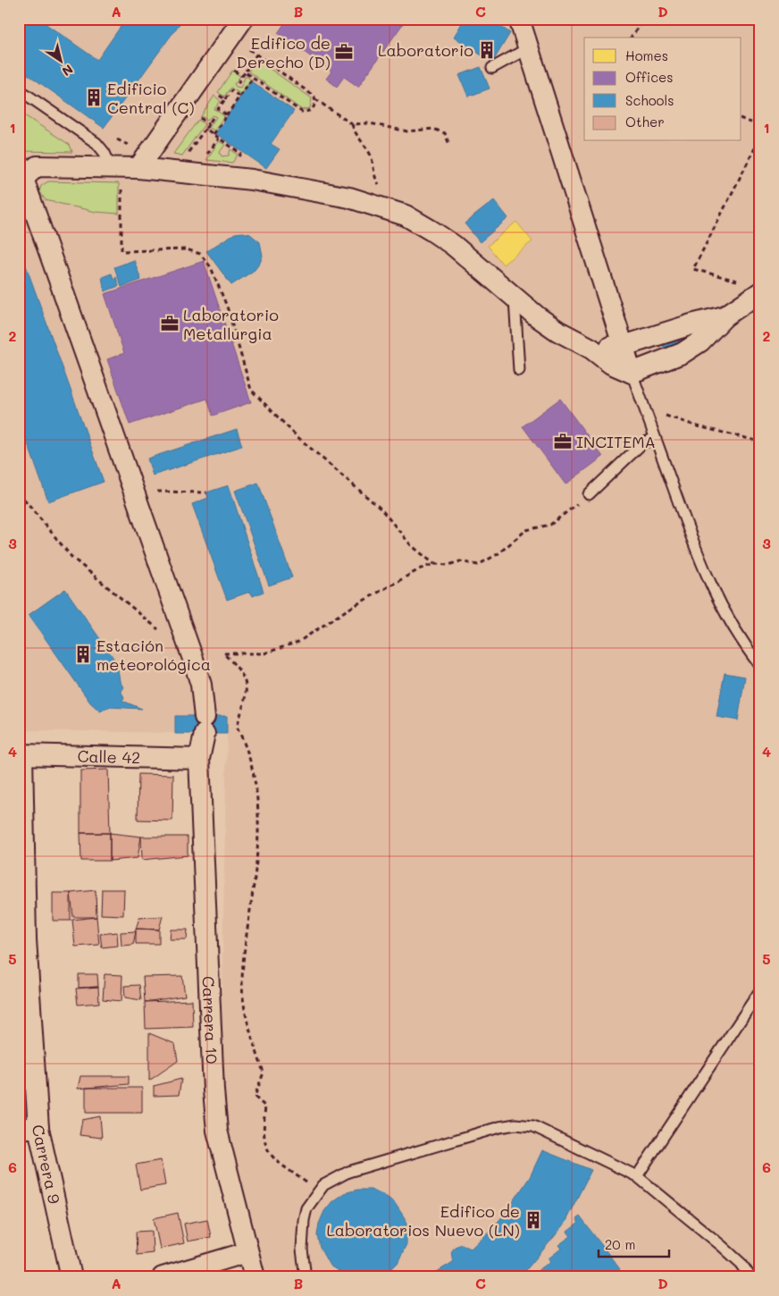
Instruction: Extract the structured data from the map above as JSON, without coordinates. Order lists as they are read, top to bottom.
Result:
{
  "streets": {
    "street": ["Calle 42", "Carrera 10", "Carrera 9"]
  },
  "crossings": [
    ["Calle 42", "Carrera 10"],
    ["Calle 42", "Carrera 9"]
  ],
  "places": {
    "building": [
      "Laboratorio",
      "Edificio Central (C)",
      "Estación meteorológica",
      "Edifico de Laboratorios Nuevo (LN)"
    ],
    "office": ["Edifico de Derecho (D)", "Laboratorio Metallurgia", "INCITEMA"]
  },
  "legend": [
    "Homes",
    "Offices",
    "Schools",
    "Other"
  ],
  "scale_bar": "20 m",
  "north": "bottom right",
  "grid": {
    "columns": [
      "A",
      "B",
      "C",
      "D"
    ],
    "rows": [
      "1",
      "2",
      "3",
      "4",
      "5",
      "6"
    ]
  }
}
